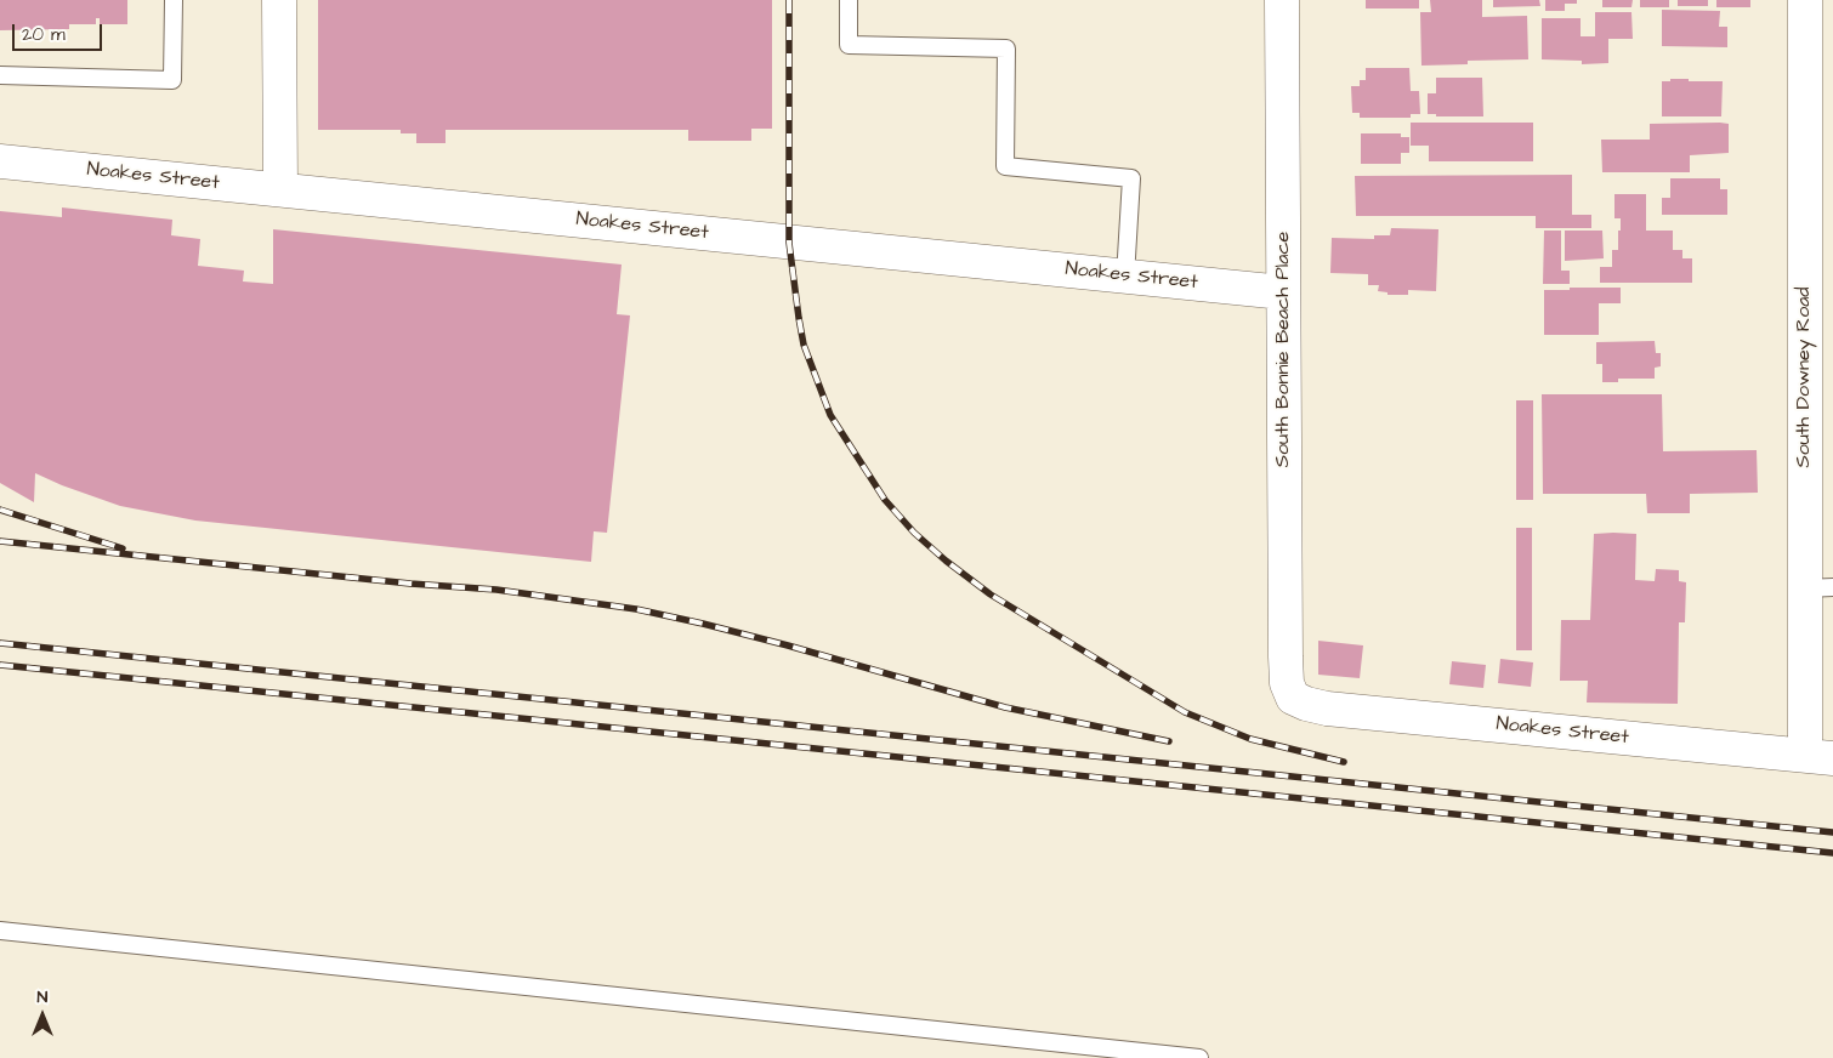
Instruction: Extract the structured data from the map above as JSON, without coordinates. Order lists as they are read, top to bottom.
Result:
{
  "streets": {
    "street": ["Noakes Street", "South Bonnie Beach Place", "South Downey Road"]
  },
  "crossings": [
    ["Noakes Street", "South Bonnie Beach Place"],
    ["Noakes Street", "South Downey Road"]
  ],
  "scale_bar": "20 m",
  "north": "top"
}
